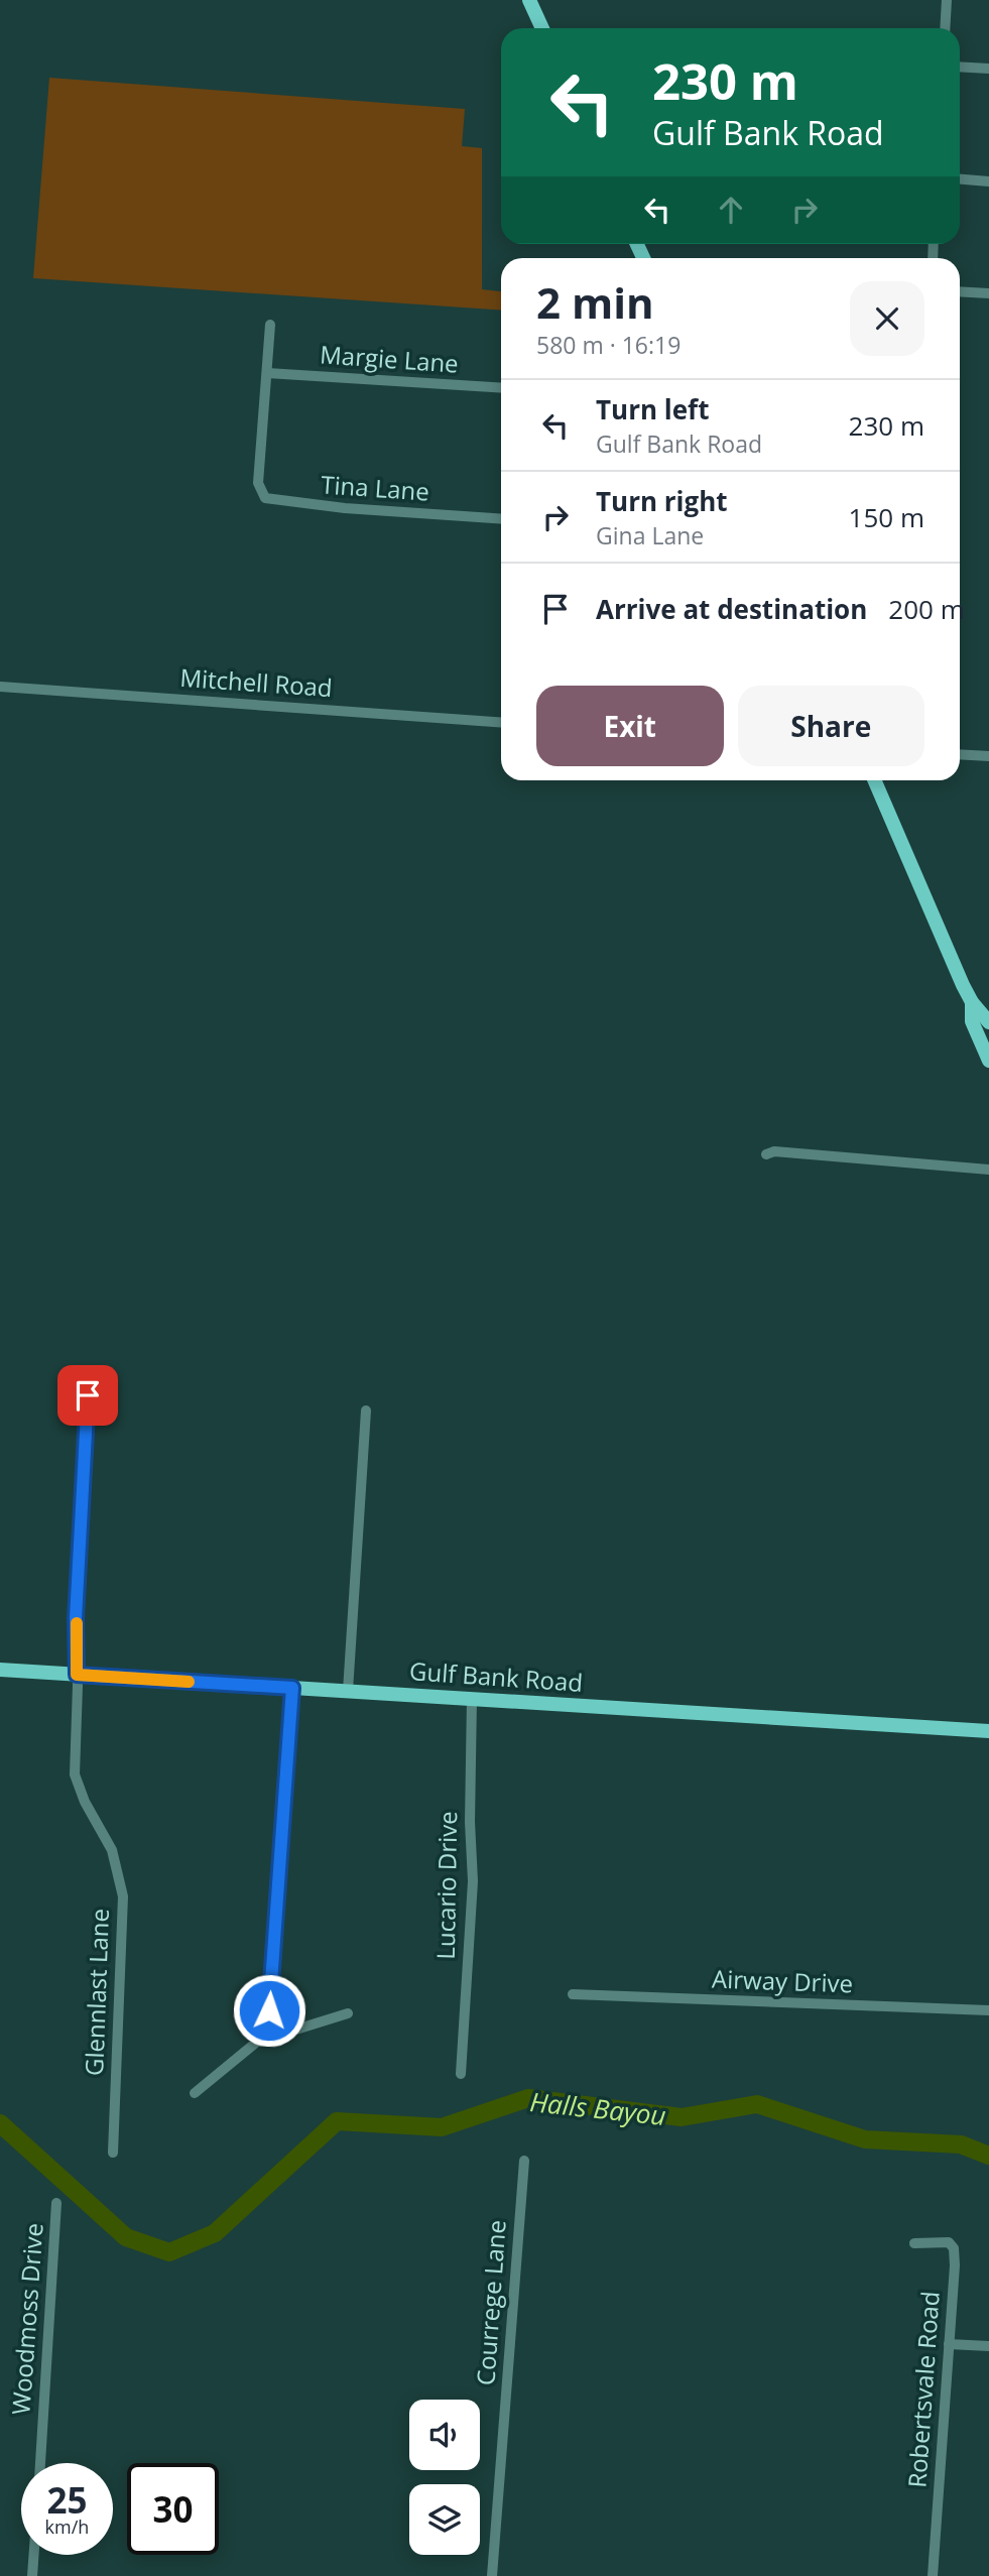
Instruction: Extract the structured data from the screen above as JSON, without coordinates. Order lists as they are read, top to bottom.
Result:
{
  "streets": {
    "main road": ["Gulf Bank Road"],
    "street": [
      "Margie Lane",
      "Tina Lane",
      "Mitchell Road",
      "Lucario Drive",
      "Airway Drive",
      "Glennlast Lane",
      "Courrege Lane",
      "Woodmoss Drive",
      "Robertsvale Road"
    ]
  },
  "crossings": [
    ["Margie Lane", "Tina Lane"],
    ["Gulf Bank Road", "Lucario Drive"],
    ["Gulf Bank Road", "Glennlast Lane"]
  ],
  "water": ["Halls Bayou"],
  "page": {
    "turn": ["230 m", "Gulf Bank Road"],
    "heading": ["2 min", "580 m · 16:19"],
    "list": [
      {
        "name": "Turn left",
        "note": "Gulf Bank Road",
        "value": "230 m"
      },
      {
        "name": "Turn right",
        "note": "Gina Lane",
        "value": "150 m"
      },
      {
        "name": "Arrive at destination",
        "value": "200 m"
      }
    ],
    "buttons": ["Exit", "Share"],
    "speed": "25 km/h",
    "limit": "30"
  }
}
